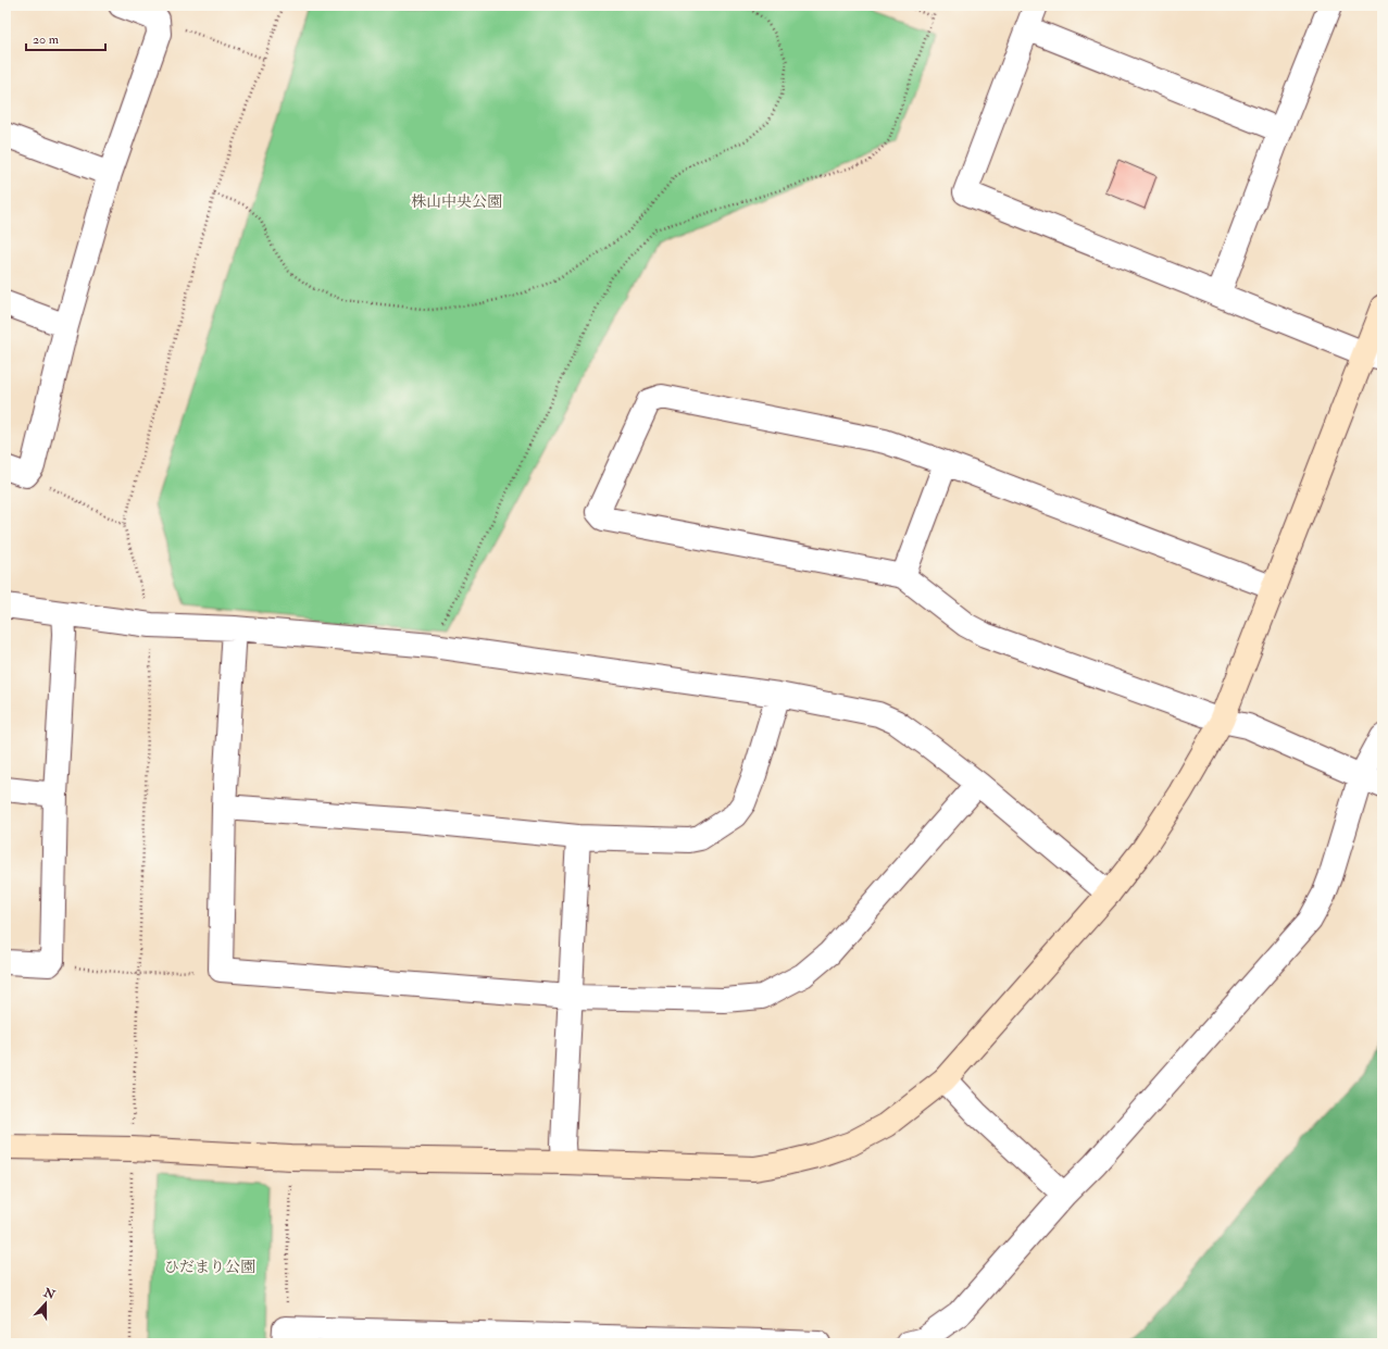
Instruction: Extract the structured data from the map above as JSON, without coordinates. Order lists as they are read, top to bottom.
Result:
{
  "parks": ["株山中央公園", "ひだまり公園"],
  "scale_bar": "20 m",
  "north": "top"
}
